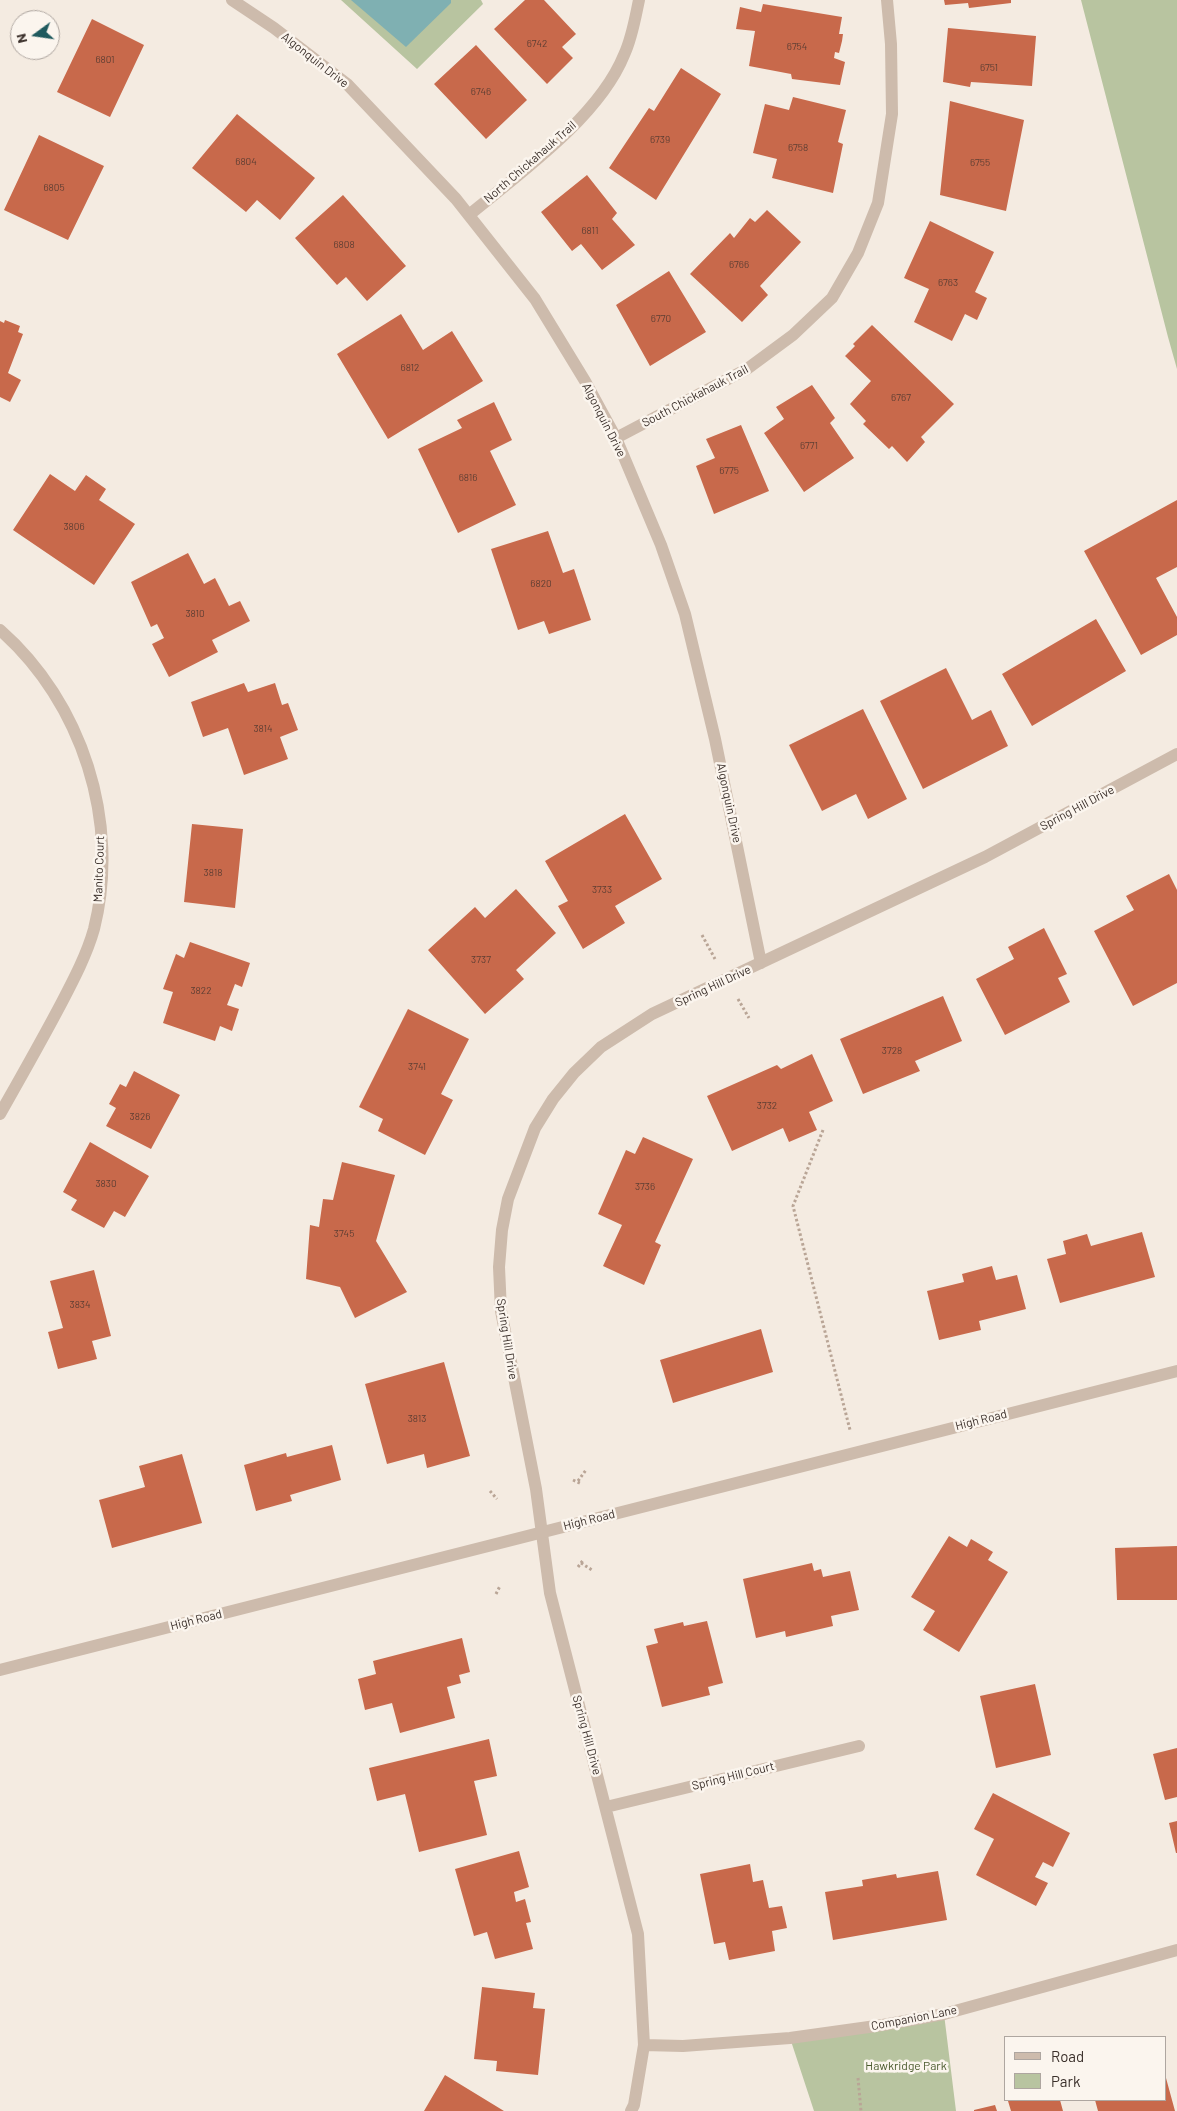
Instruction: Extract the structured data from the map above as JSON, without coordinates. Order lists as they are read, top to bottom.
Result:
{
  "streets": {
    "street": [
      "Algonquin Drive",
      "North Chickahauk Trail",
      "South Chickahauk Trail",
      "Spring Hill Drive",
      "Manito Court",
      "High Road",
      "Spring Hill Court",
      "Companion Lane"
    ]
  },
  "crossings": [
    ["Algonquin Drive", "North Chickahauk Trail"],
    ["Algonquin Drive", "South Chickahauk Trail"],
    ["Algonquin Drive", "Spring Hill Drive"],
    ["Spring Hill Drive", "High Road"],
    ["Spring Hill Drive", "Spring Hill Court"],
    ["Spring Hill Drive", "Companion Lane"]
  ],
  "parks": ["Hawkridge Park"],
  "house_numbers": [
    "6742",
    "6754",
    "6801",
    "6751",
    "6746",
    "6739",
    "6758",
    "6804",
    "6755",
    "6805",
    "6811",
    "6808",
    "6766",
    "6763",
    "6770",
    "6812",
    "6767",
    "6771",
    "6775",
    "6816",
    "3806",
    "6820",
    "3810",
    "3814",
    "3818",
    "3733",
    "3737",
    "3822",
    "3728",
    "3741",
    "3732",
    "3826",
    "3830",
    "3736",
    "3745",
    "3834",
    "3813"
  ],
  "legend": ["Road", "Park"],
  "north": "left"
}
